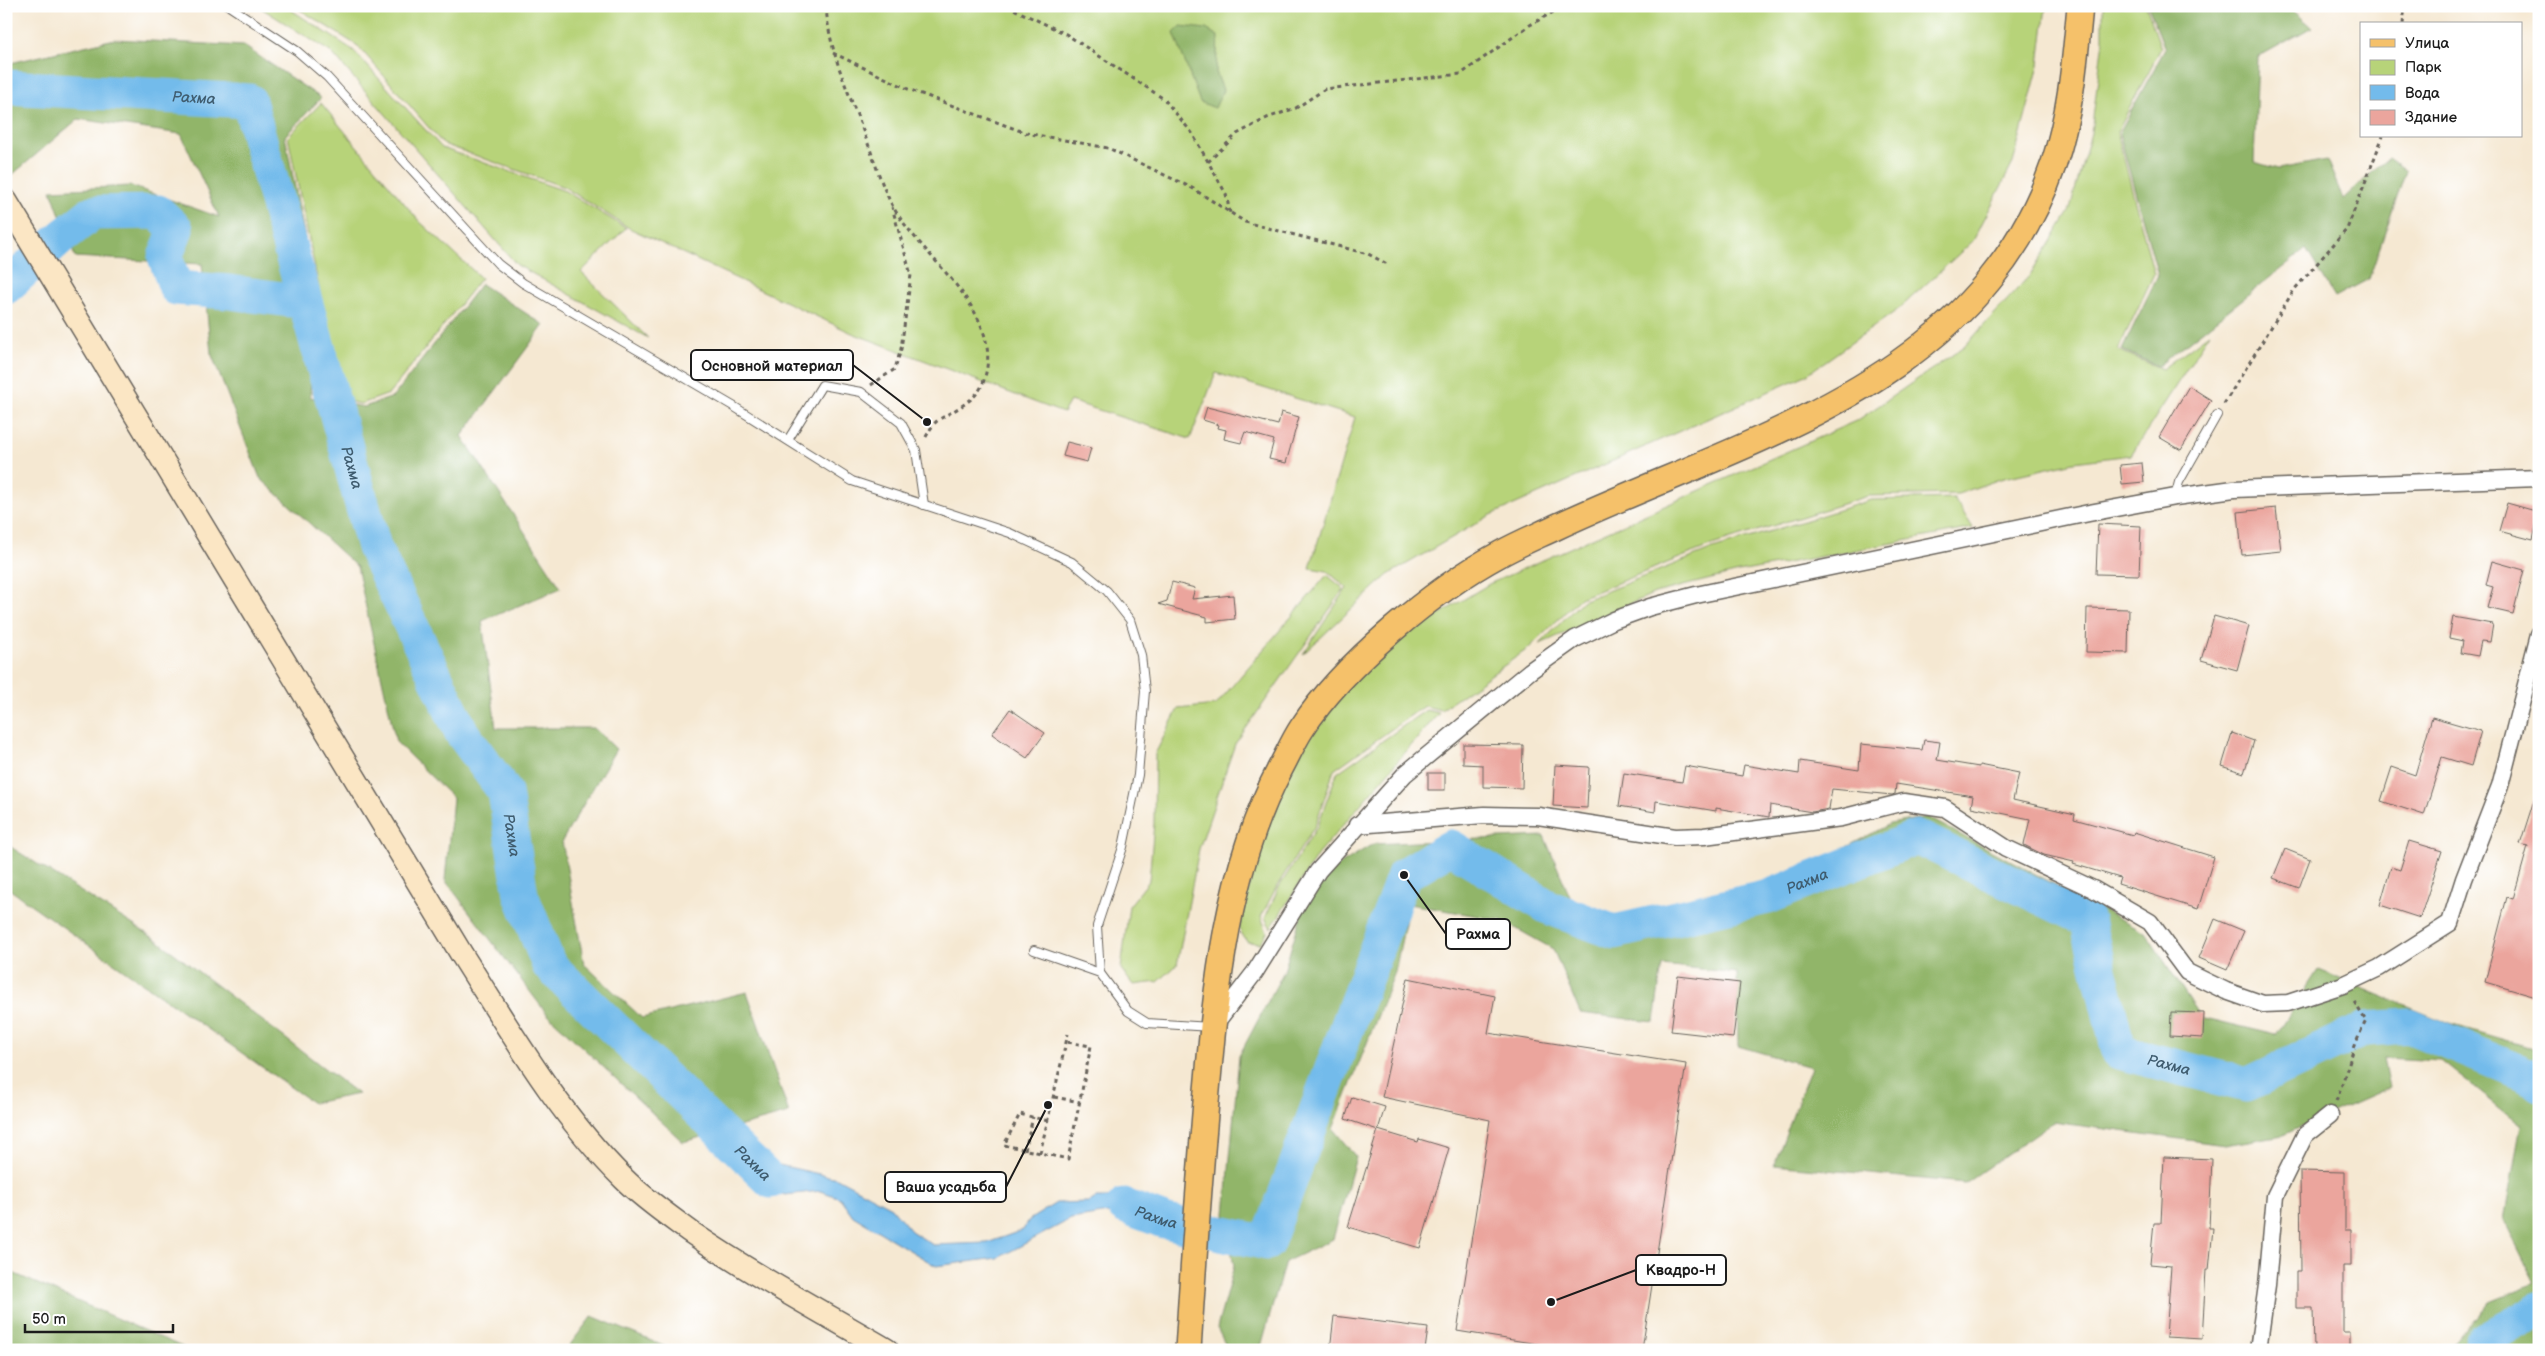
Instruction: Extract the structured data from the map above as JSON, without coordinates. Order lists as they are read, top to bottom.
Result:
{
  "water": ["Рахма"],
  "places": [
    "Основной материал",
    "Рахма",
    "Ваша усадьба",
    "Квадро-Н"
  ],
  "legend": [
    "Улица",
    "Парк",
    "Вода",
    "Здание"
  ],
  "scale_bar": "50 m"
}
